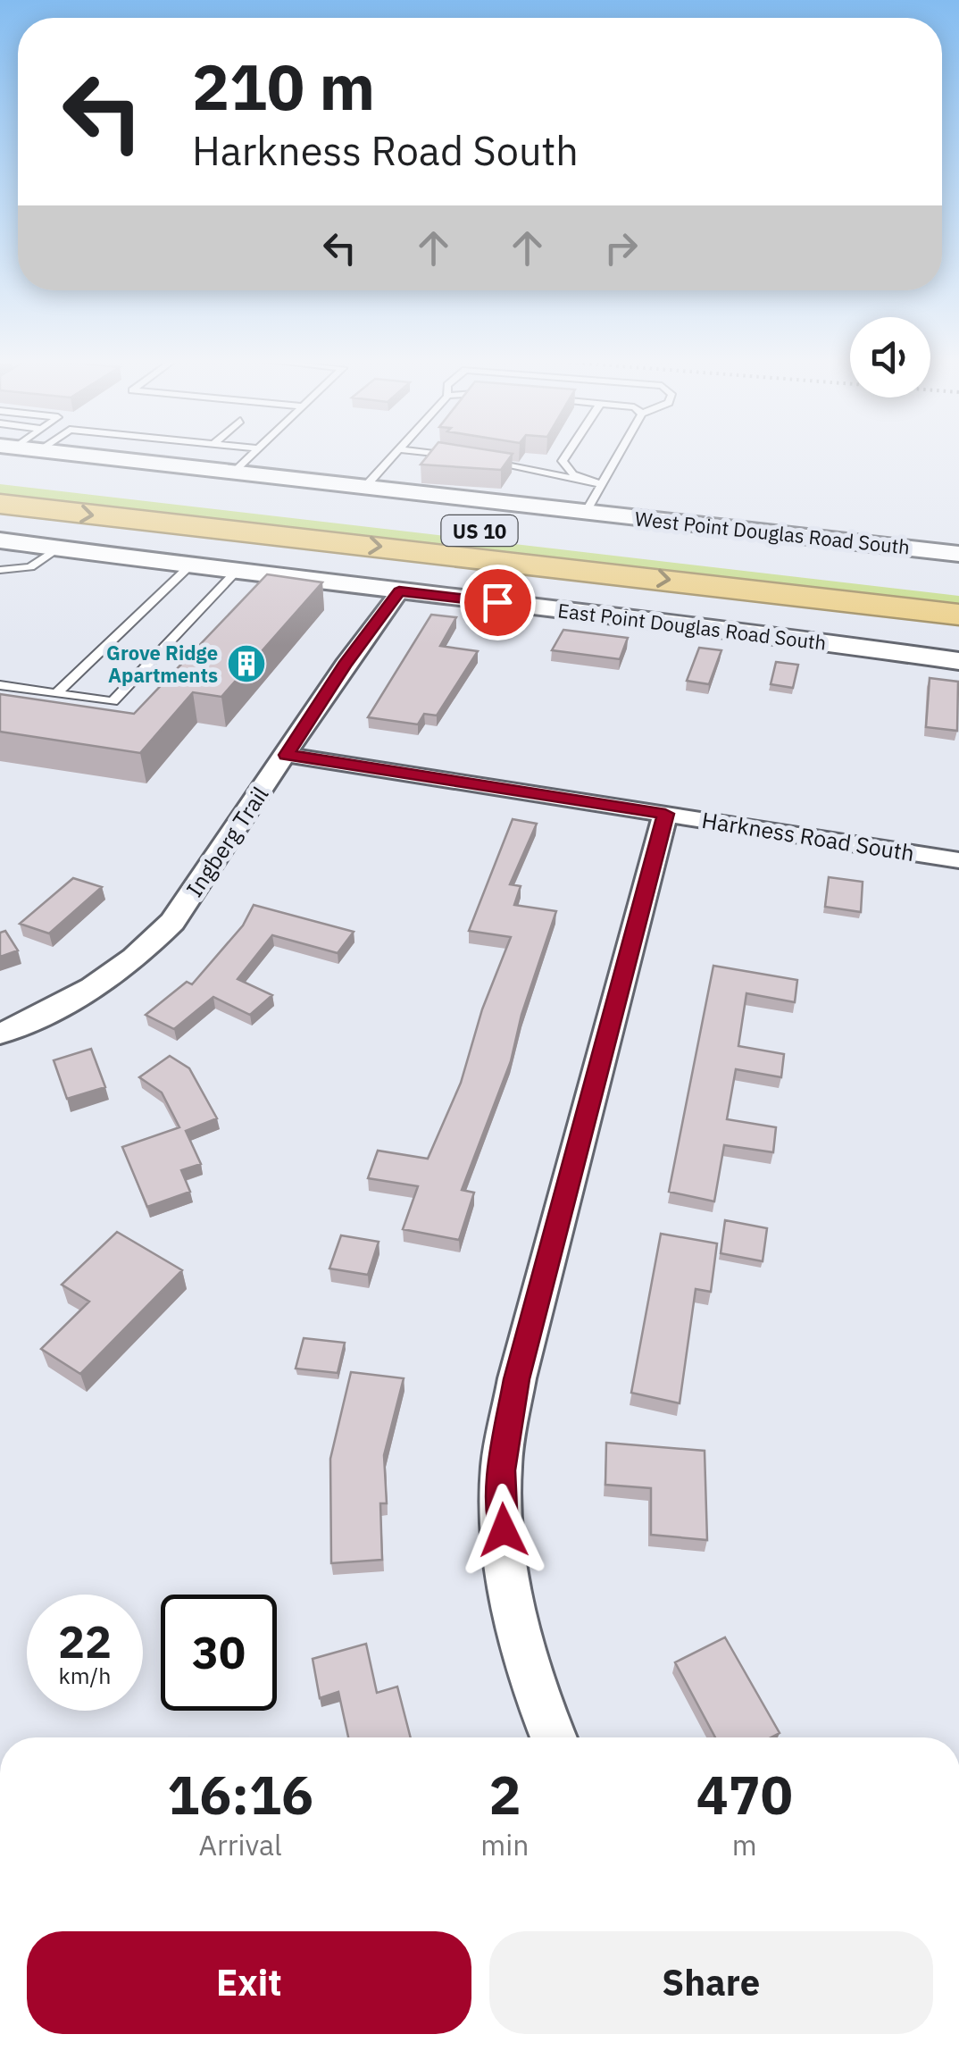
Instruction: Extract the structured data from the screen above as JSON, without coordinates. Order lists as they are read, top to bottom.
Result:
{
  "streets": {
    "highway": ["US 10"],
    "street": [
      "West Point Douglas Road South",
      "East Point Douglas Road South",
      "Harkness Road South",
      "Ingberg Trail"
    ]
  },
  "crossings": [
    ["East Point Douglas Road South", "Ingberg Trail"],
    ["Harkness Road South", "Ingberg Trail"]
  ],
  "places": {
    "building": ["Grove Ridge Apartments"]
  },
  "page": {
    "turn": ["210 m", "Harkness Road South"],
    "speed": "22 km/h",
    "limit": "30",
    "eta": [
      "16:16",
      "Arrival",
      "2",
      "min",
      "470",
      "m"
    ],
    "buttons": ["Exit", "Share"]
  }
}
